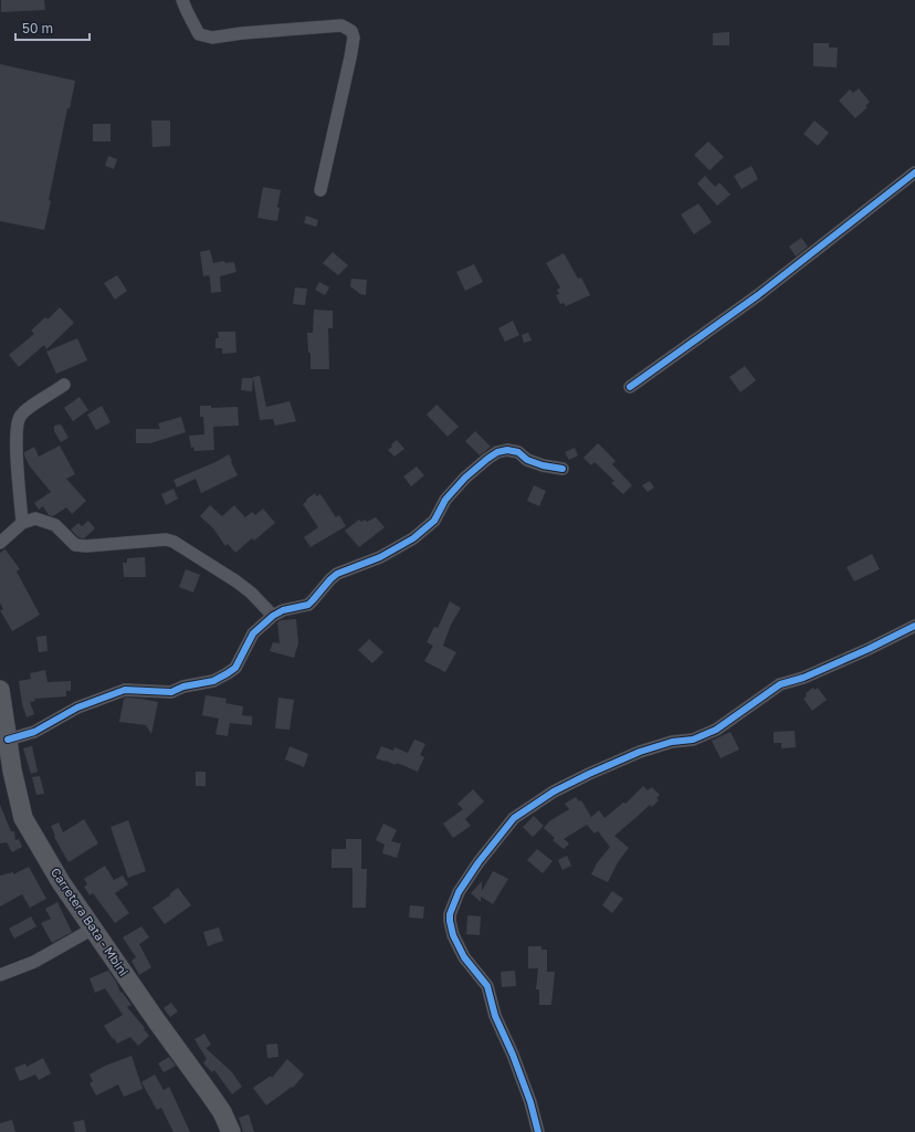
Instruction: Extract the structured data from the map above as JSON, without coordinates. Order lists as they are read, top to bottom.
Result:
{
  "streets": {
    "main road": ["Carretera Bata - Mbini"]
  },
  "scale_bar": "50 m"
}
